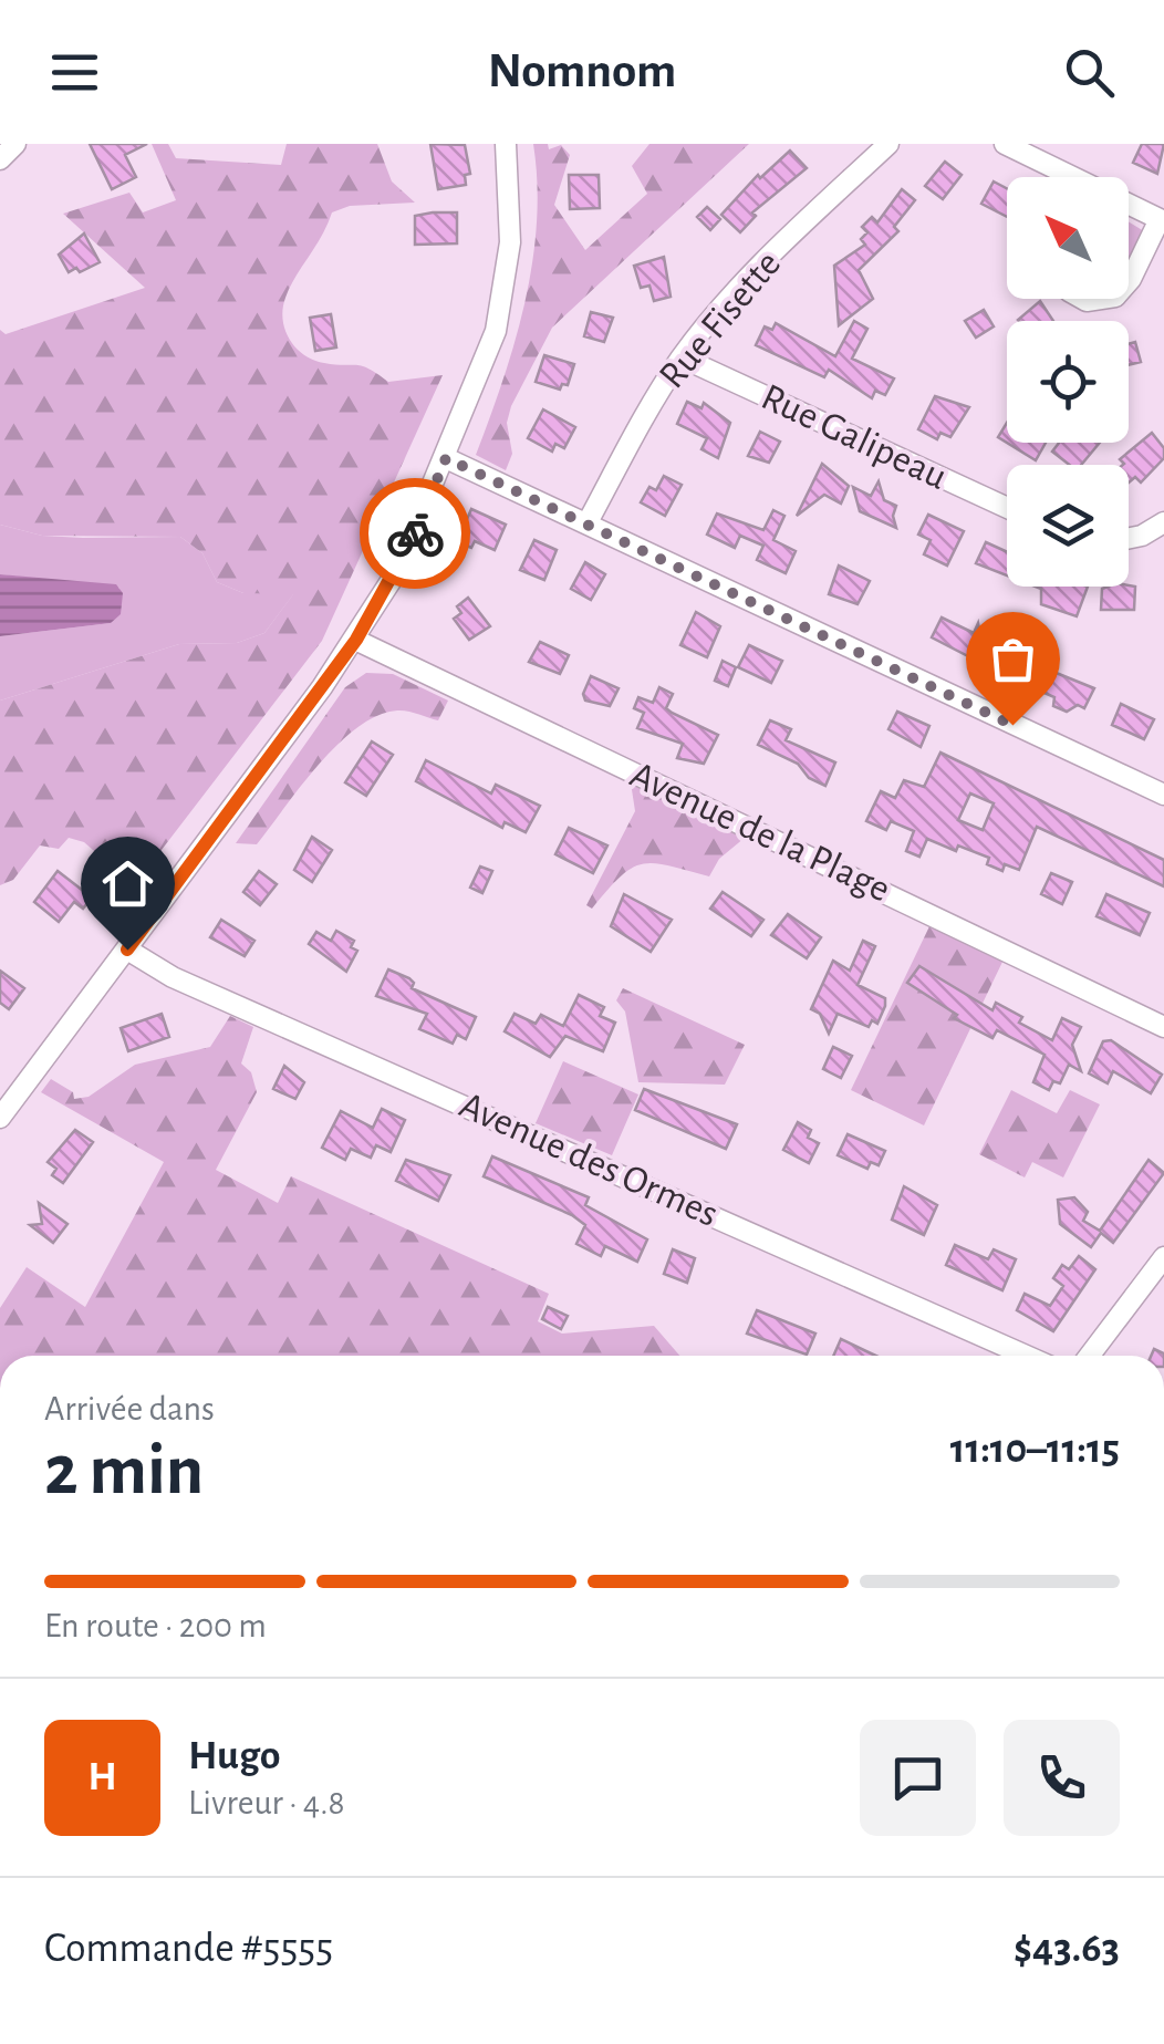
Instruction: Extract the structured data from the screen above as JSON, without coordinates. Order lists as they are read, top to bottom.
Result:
{
  "streets": {
    "street": [
      "Rue Fisette",
      "Rue Galipeau",
      "Avenue de la Plage",
      "Avenue des Ormes"
    ]
  },
  "crossings": [
    ["Rue Fisette", "Rue Galipeau"]
  ],
  "north": "top left",
  "page": {
    "header": "Nomnom",
    "heading": ["2 min", "Arrivée dans", "11:10–11:15"],
    "panel": [
      "Hugo",
      "Livreur · 4.8",
      "Commande #5555",
      "$43.63"
    ],
    "bar": "En route · 200 m",
    "round": "H"
  }
}
